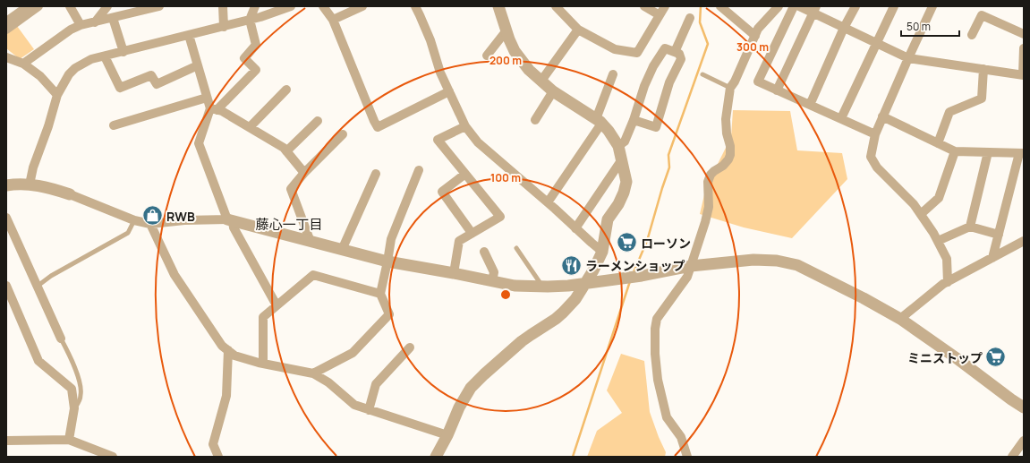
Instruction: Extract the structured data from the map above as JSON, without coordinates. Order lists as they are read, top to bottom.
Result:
{
  "districts": ["藤心一丁目"],
  "places": {
    "shop": ["RWB"],
    "supermarket": ["ローソン", "ミニストップ"],
    "restaurant": ["ラーメンショップ"]
  },
  "scale_bar": "50 m",
  "rings": ["300 m", "200 m", "100 m"]
}
